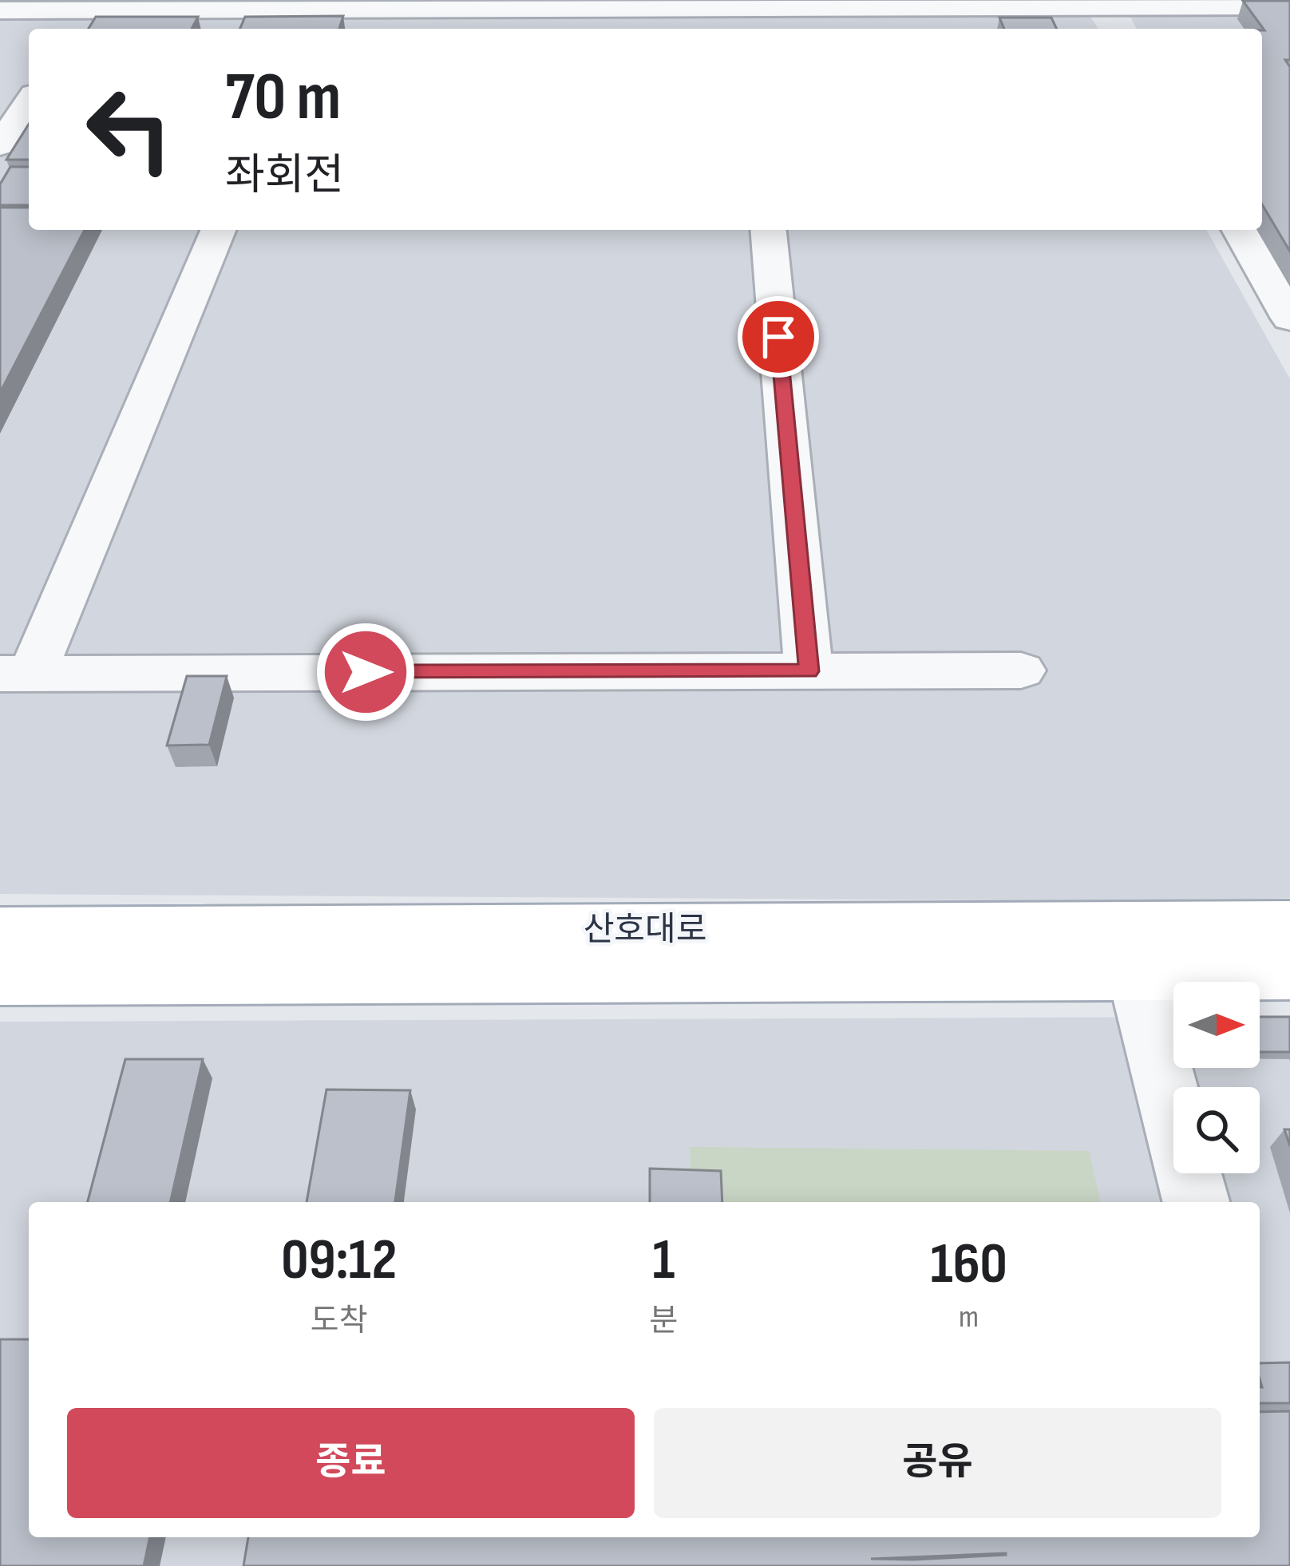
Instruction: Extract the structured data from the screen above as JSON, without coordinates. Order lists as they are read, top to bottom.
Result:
{
  "streets": {
    "main road": ["산호대로"]
  },
  "north": "right",
  "page": {
    "turn": ["70 m", "좌회전"],
    "eta": [
      "09:12",
      "도착",
      "1",
      "분",
      "160",
      "m"
    ],
    "buttons": ["종료", "공유"]
  }
}
